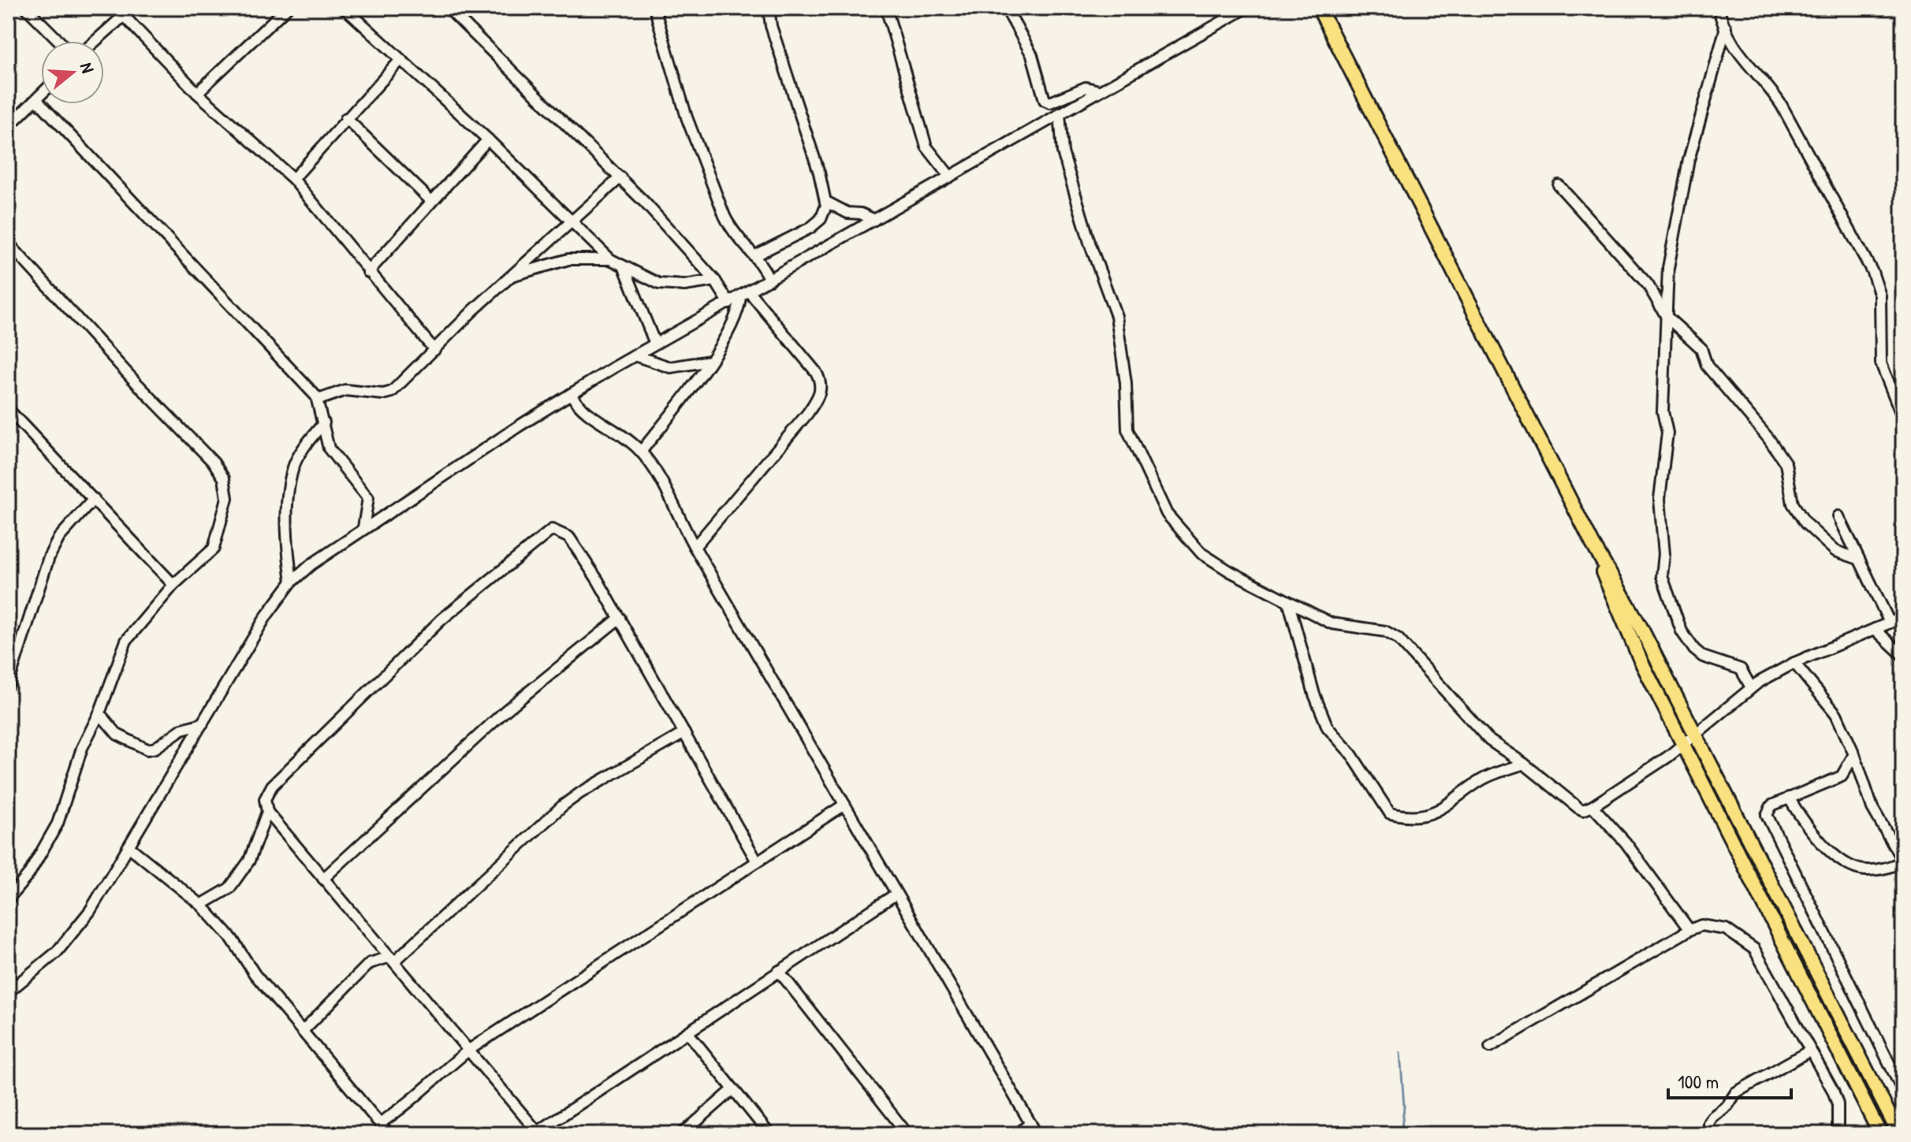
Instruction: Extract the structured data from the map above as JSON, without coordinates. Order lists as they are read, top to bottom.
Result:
{
  "scale_bar": "100 m",
  "north": "right"
}
